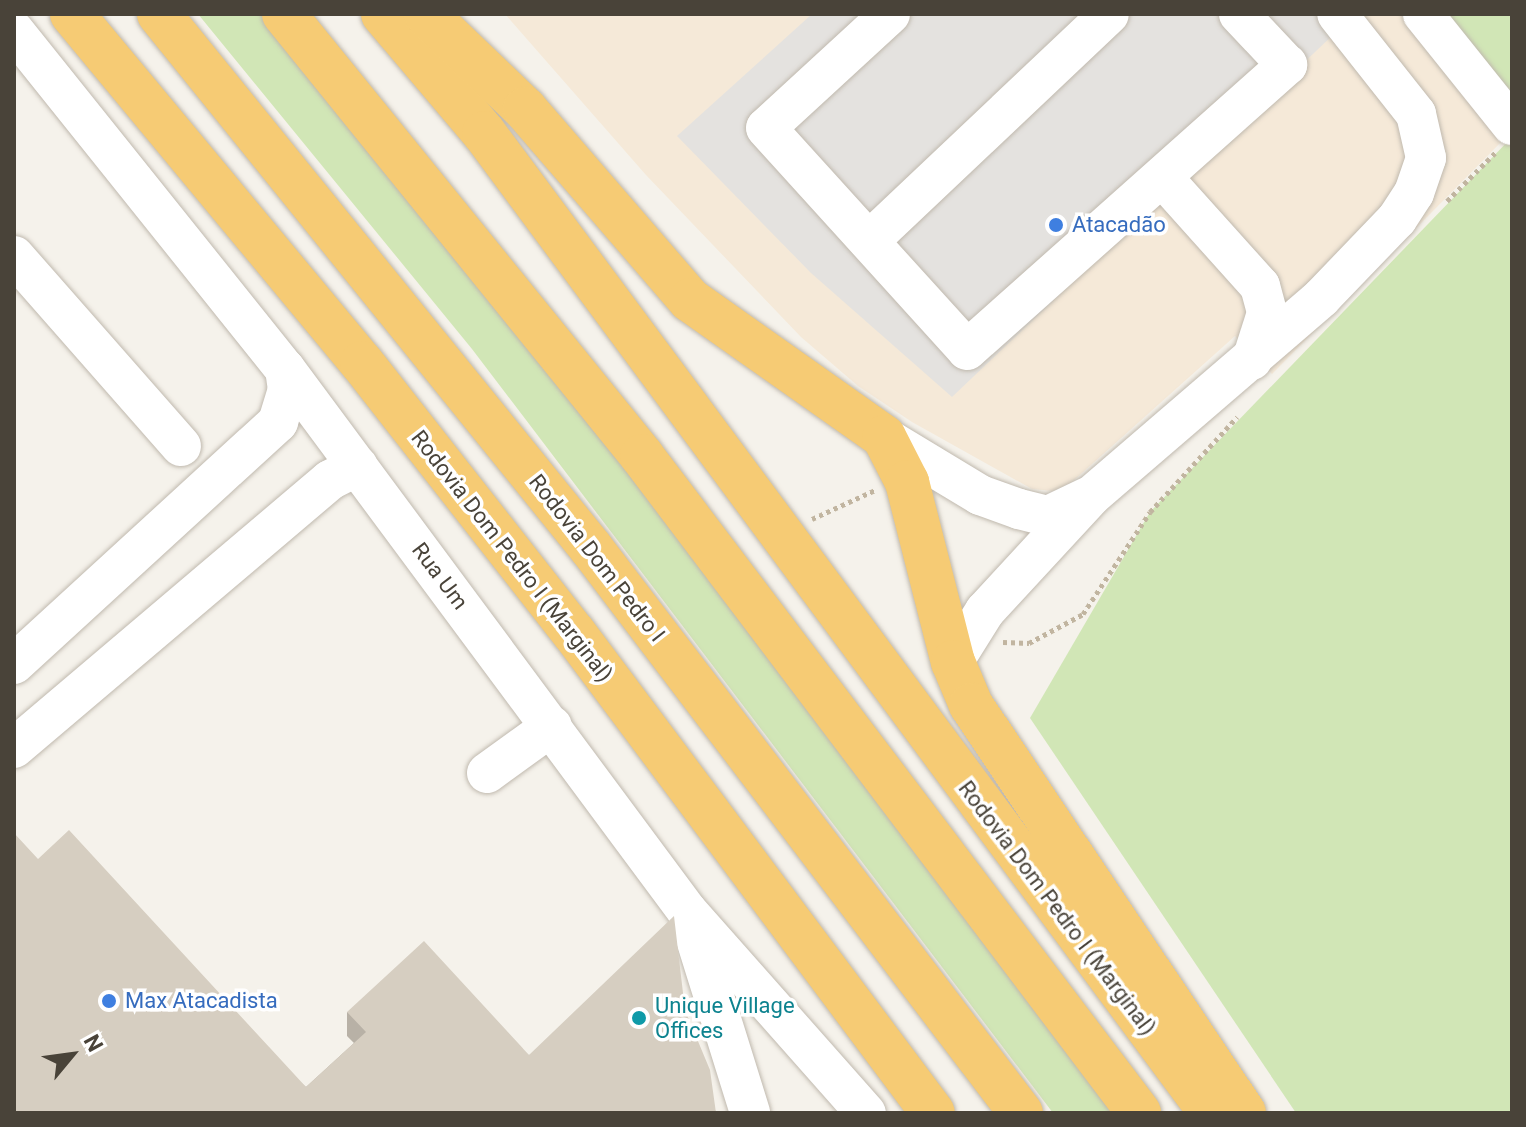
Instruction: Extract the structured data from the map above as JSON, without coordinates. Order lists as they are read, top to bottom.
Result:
{
  "streets": {
    "highway": ["Rodovia Dom Pedro I (Marginal)", "Rodovia Dom Pedro I"],
    "street": ["Rua Um"]
  },
  "places": ["Atacadão", "Max Atacadista", "Unique Village Offices"],
  "north": "top right"
}
